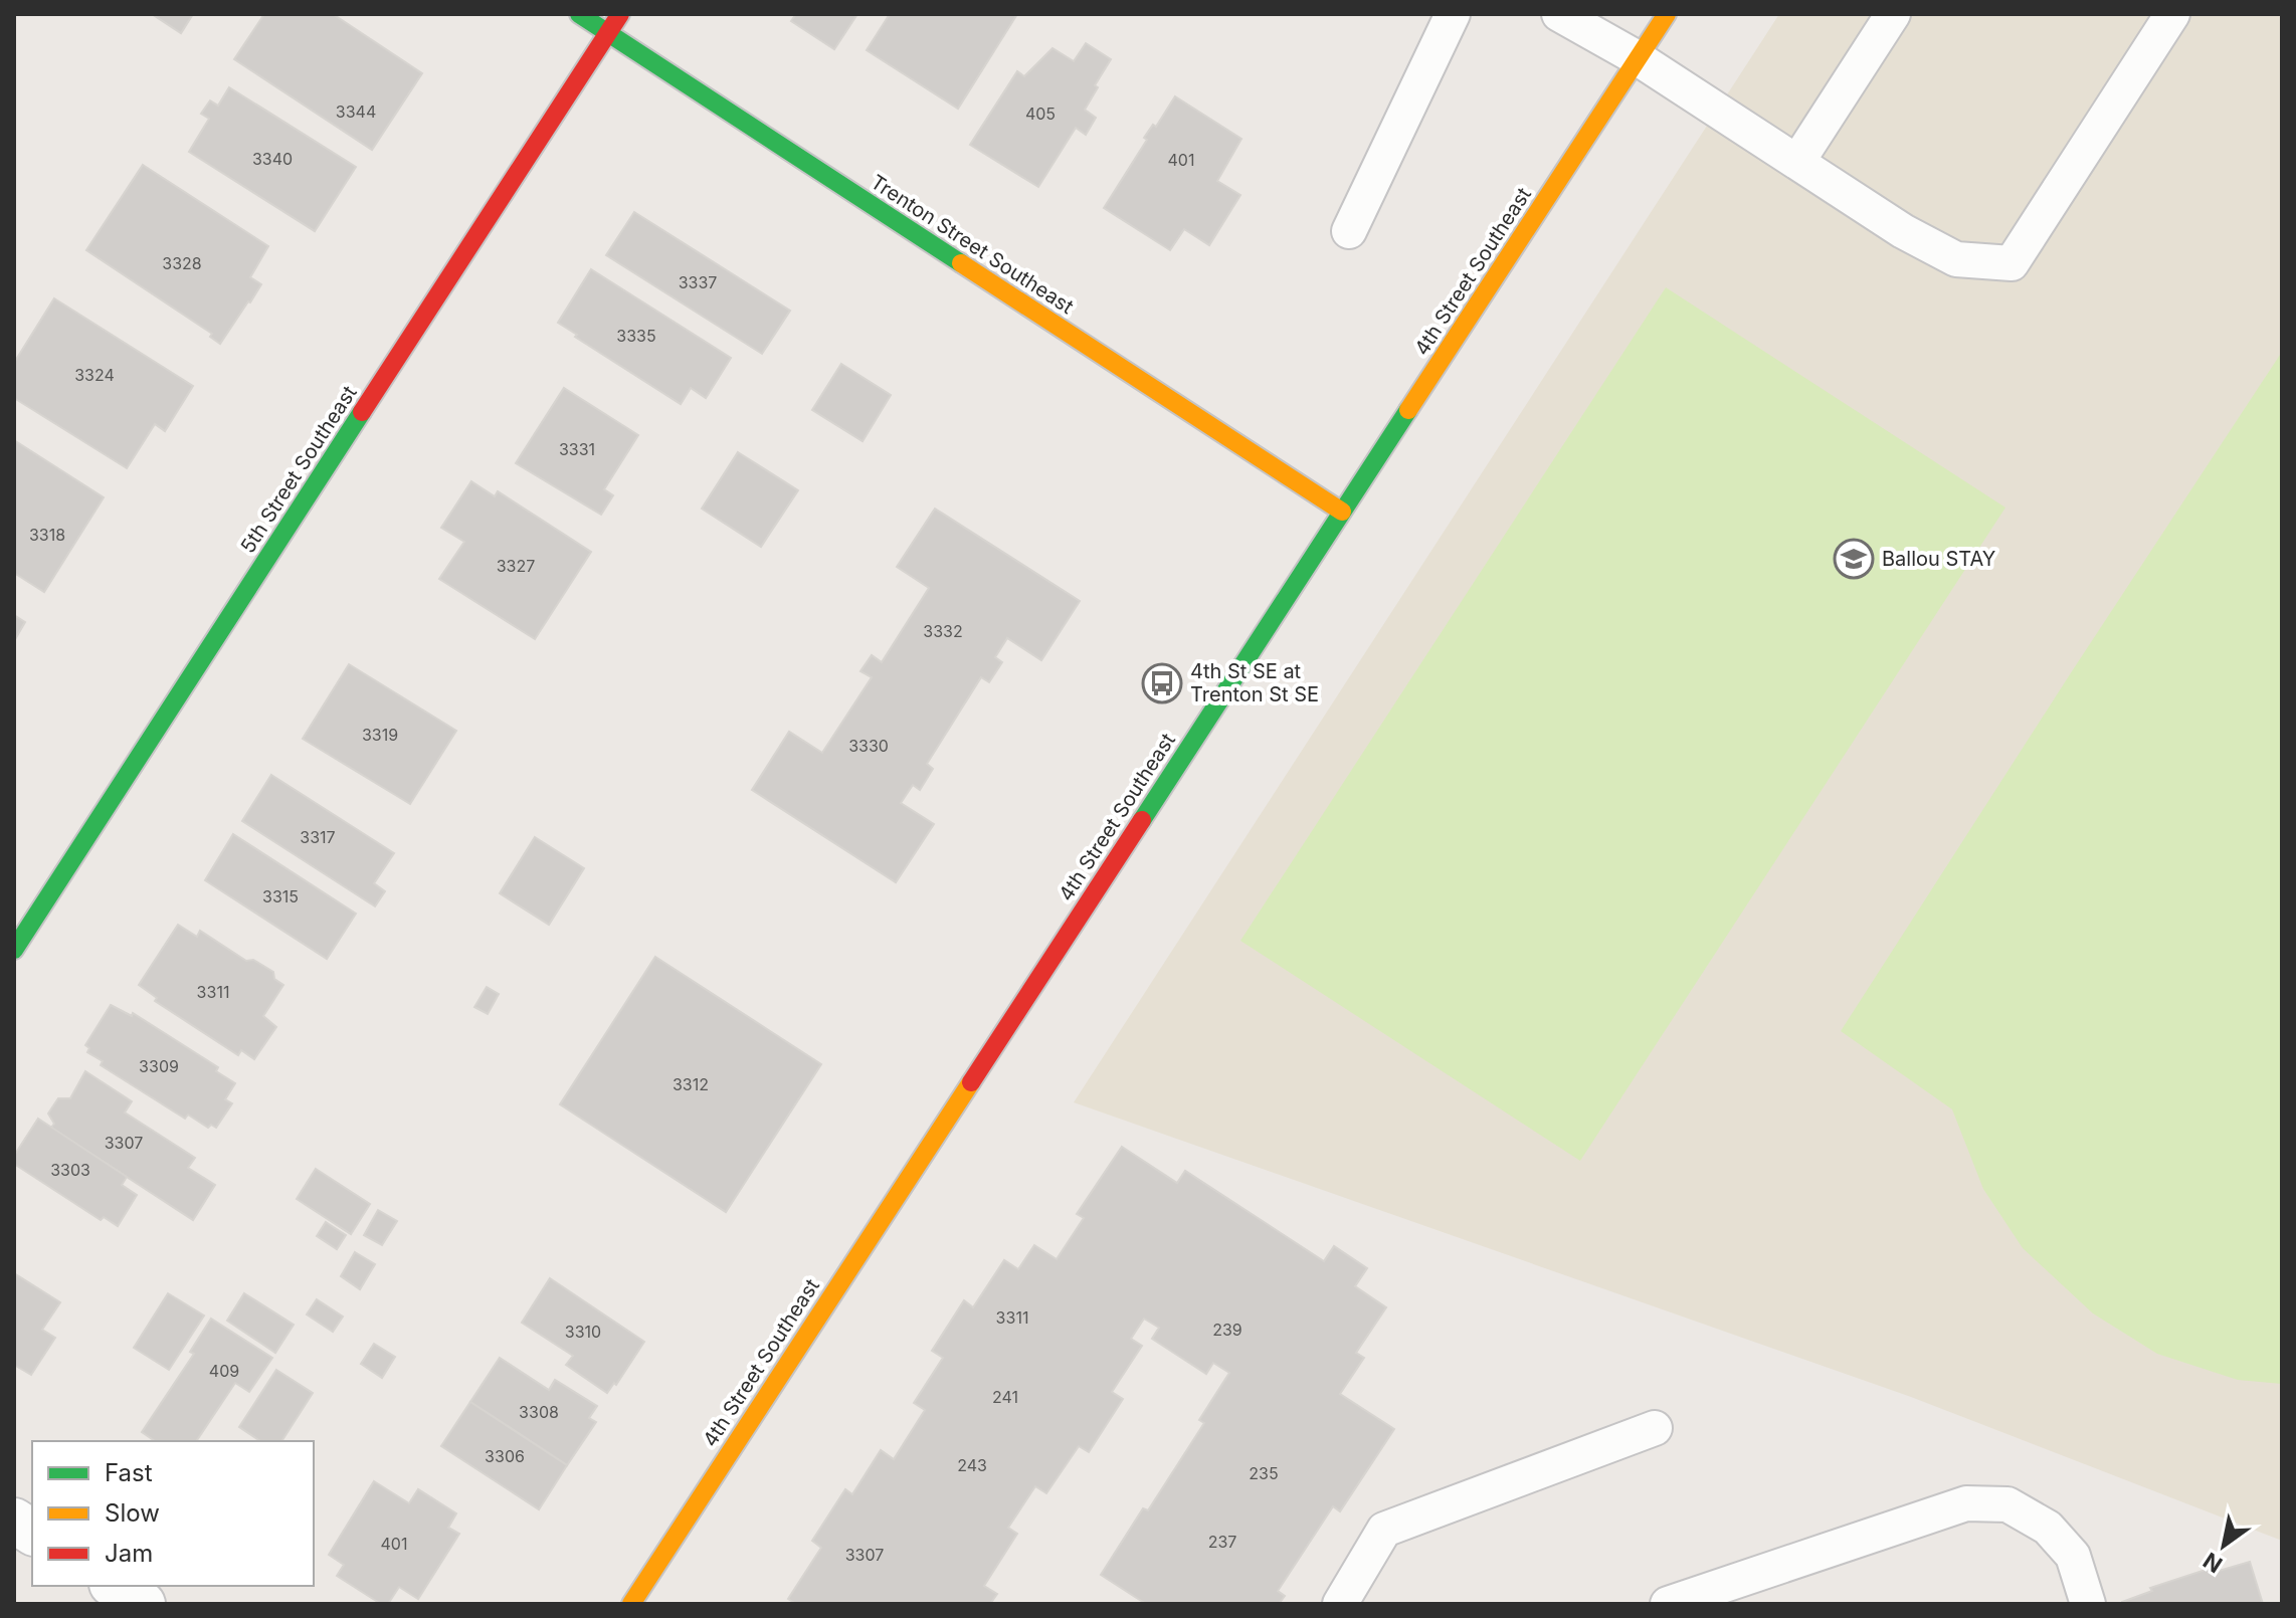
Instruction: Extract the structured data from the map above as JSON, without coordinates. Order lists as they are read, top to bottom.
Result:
{
  "streets": {
    "street": ["Trenton Street Southeast", "4th Street Southeast", "5th Street Southeast"]
  },
  "crossings": [
    ["Trenton Street Southeast", "4th Street Southeast"],
    ["Trenton Street Southeast", "5th Street Southeast"]
  ],
  "places": {
    "school or university": ["Ballou STAY"],
    "bus stop": ["4th St SE at Trenton St SE"]
  },
  "house_numbers": [
    "3344",
    "405",
    "3340",
    "401",
    "3328",
    "3337",
    "3335",
    "3324",
    "3331",
    "3318",
    "3327",
    "3332",
    "3319",
    "3330",
    "3317",
    "3315",
    "3311",
    "3309",
    "3312",
    "3307",
    "3303",
    "3311",
    "239",
    "3310",
    "409",
    "241",
    "3308",
    "3306",
    "243",
    "235",
    "237",
    "401",
    "3307"
  ],
  "legend": ["Fast", "Slow", "Jam"],
  "north": "bottom left"
}
